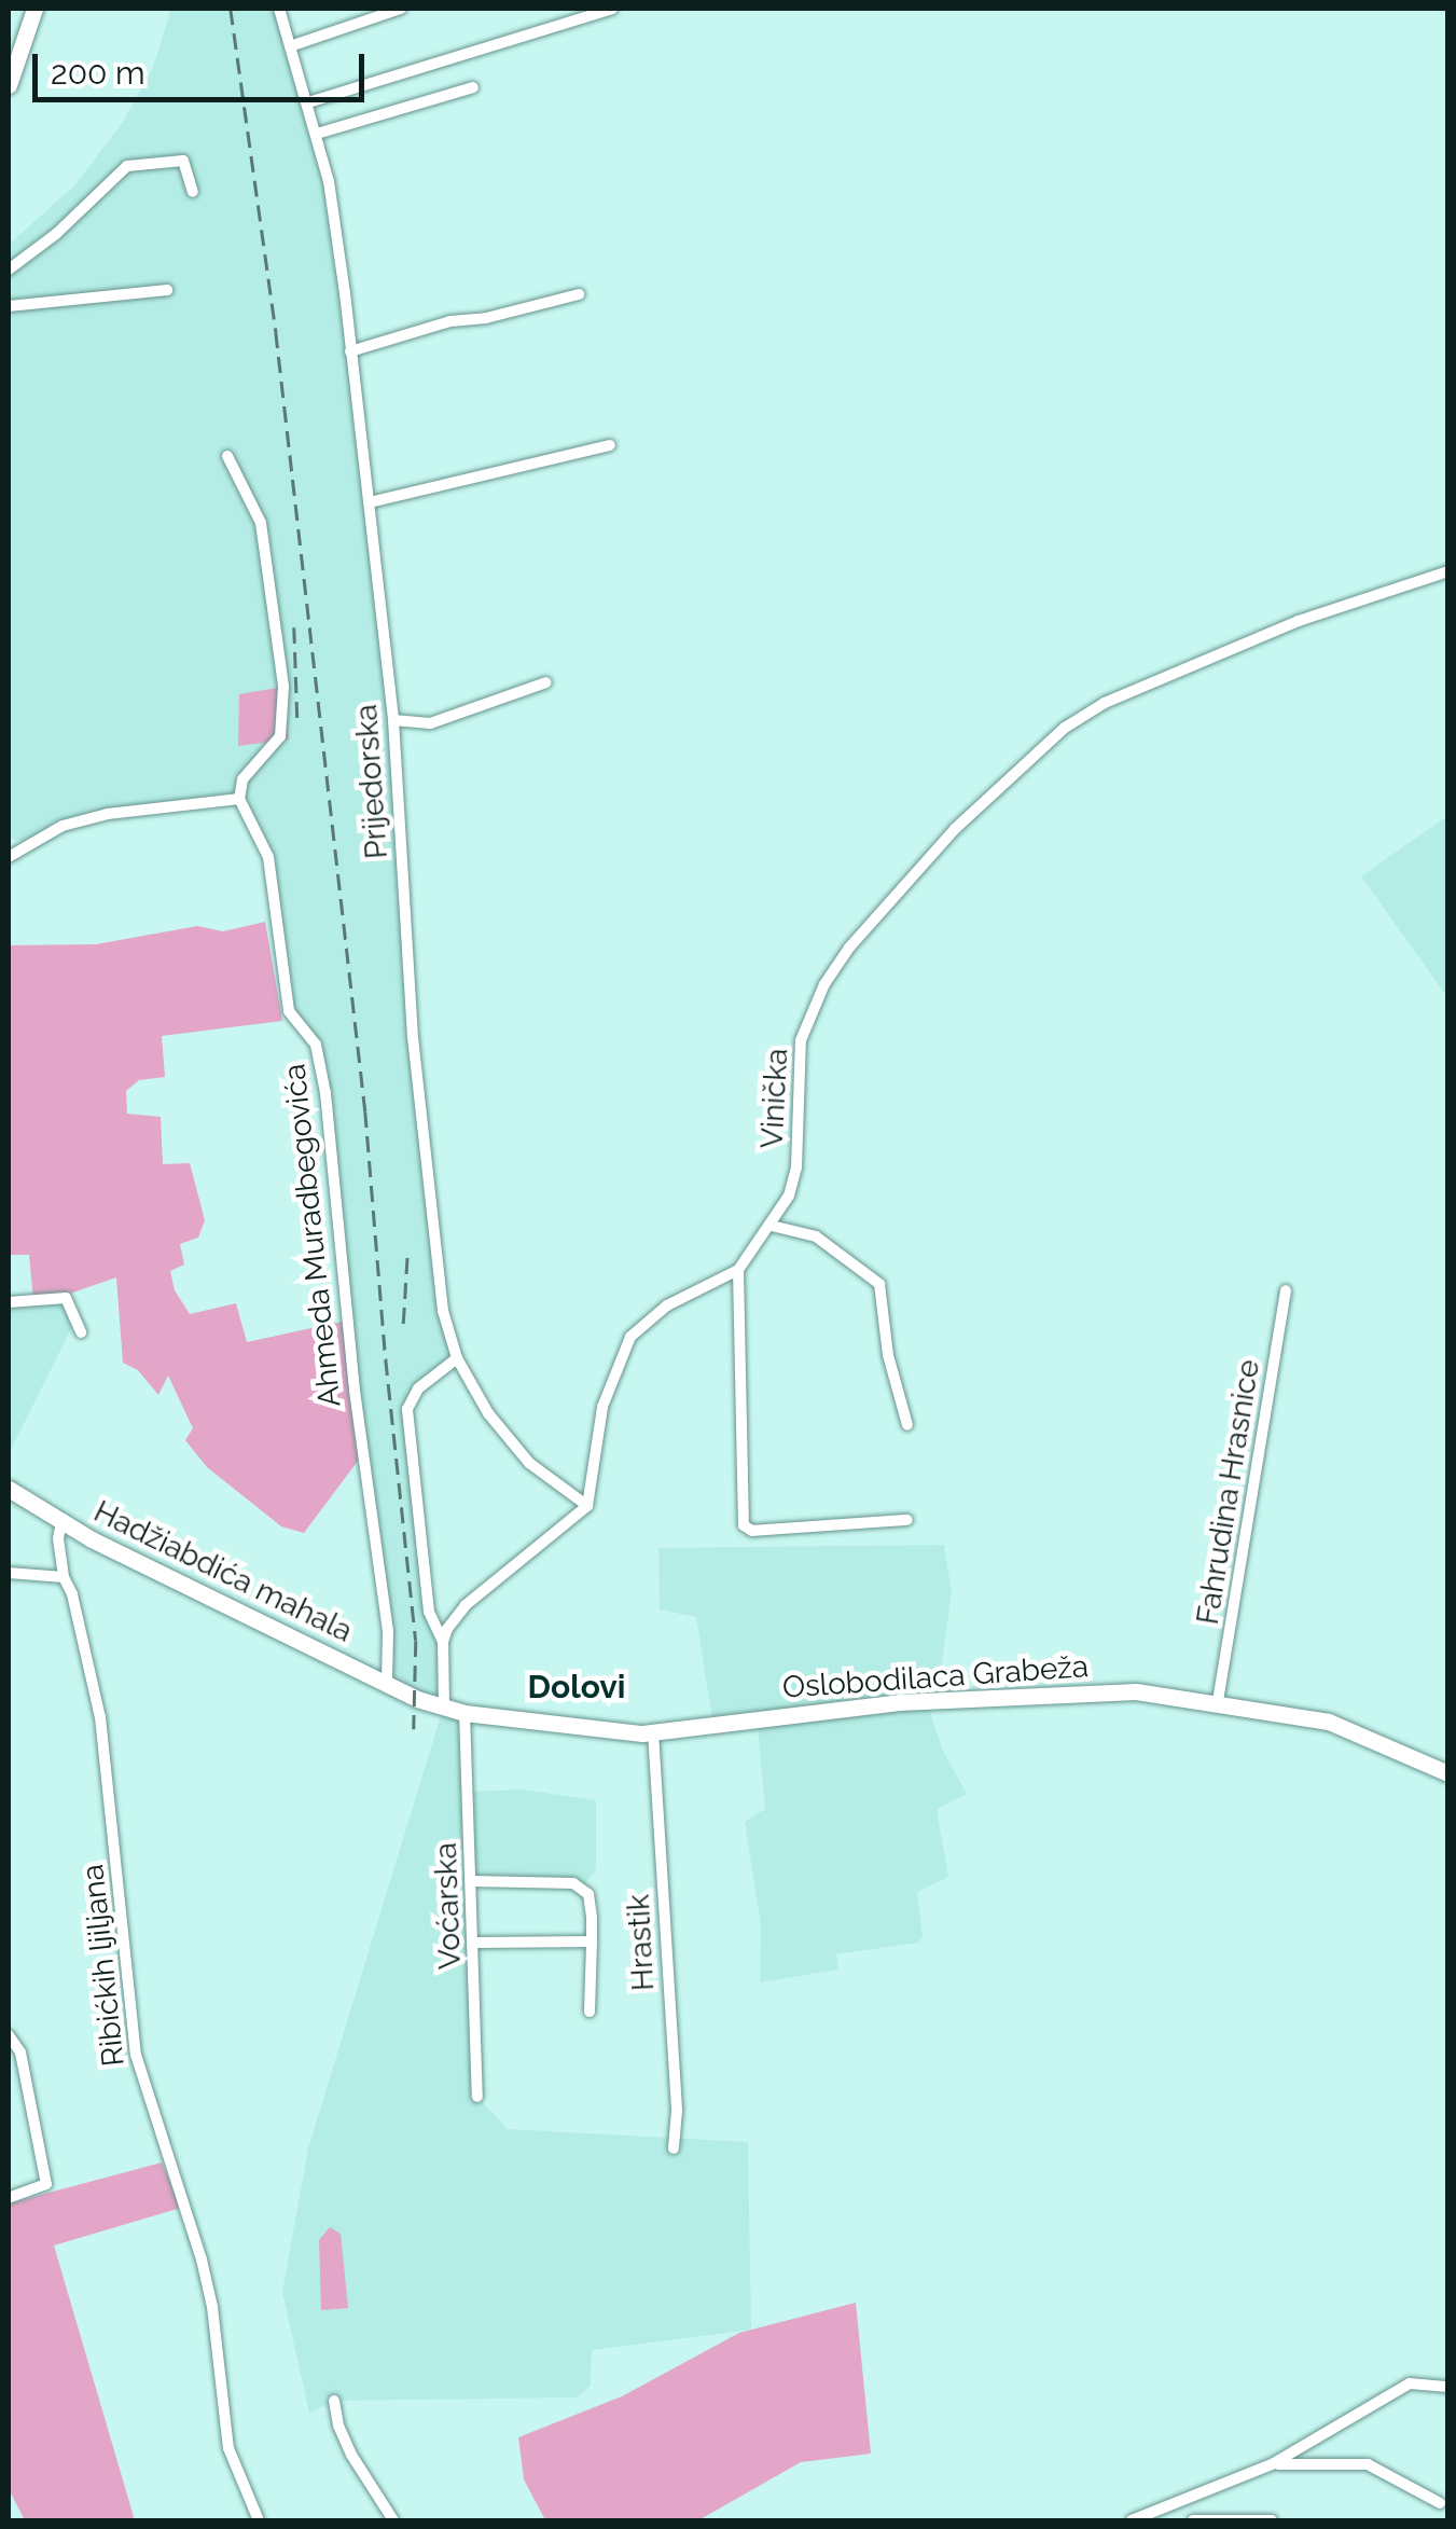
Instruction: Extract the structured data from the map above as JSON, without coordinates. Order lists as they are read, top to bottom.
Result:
{
  "streets": {
    "street": [
      "Prijedorska",
      "Vinička",
      "Ahmeda Muradbegovića",
      "Fahrudina Hrasnice",
      "Hadžiabdića mahala",
      "Oslobodilaca Grabeža",
      "Voćarska",
      "Hrastik",
      "Ribićkih ljiljana"
    ]
  },
  "crossings": [
    ["Prijedorska", "Vinička"],
    ["Ahmeda Muradbegovića", "Hadžiabdića mahala"],
    ["Fahrudina Hrasnice", "Oslobodilaca Grabeža"],
    ["Hadžiabdića mahala", "Oslobodilaca Grabeža"],
    ["Hadžiabdića mahala", "Ribićkih ljiljana"],
    ["Oslobodilaca Grabeža", "Voćarska"],
    ["Oslobodilaca Grabeža", "Hrastik"]
  ],
  "districts": ["Dolovi"],
  "scale_bar": "200 m"
}
